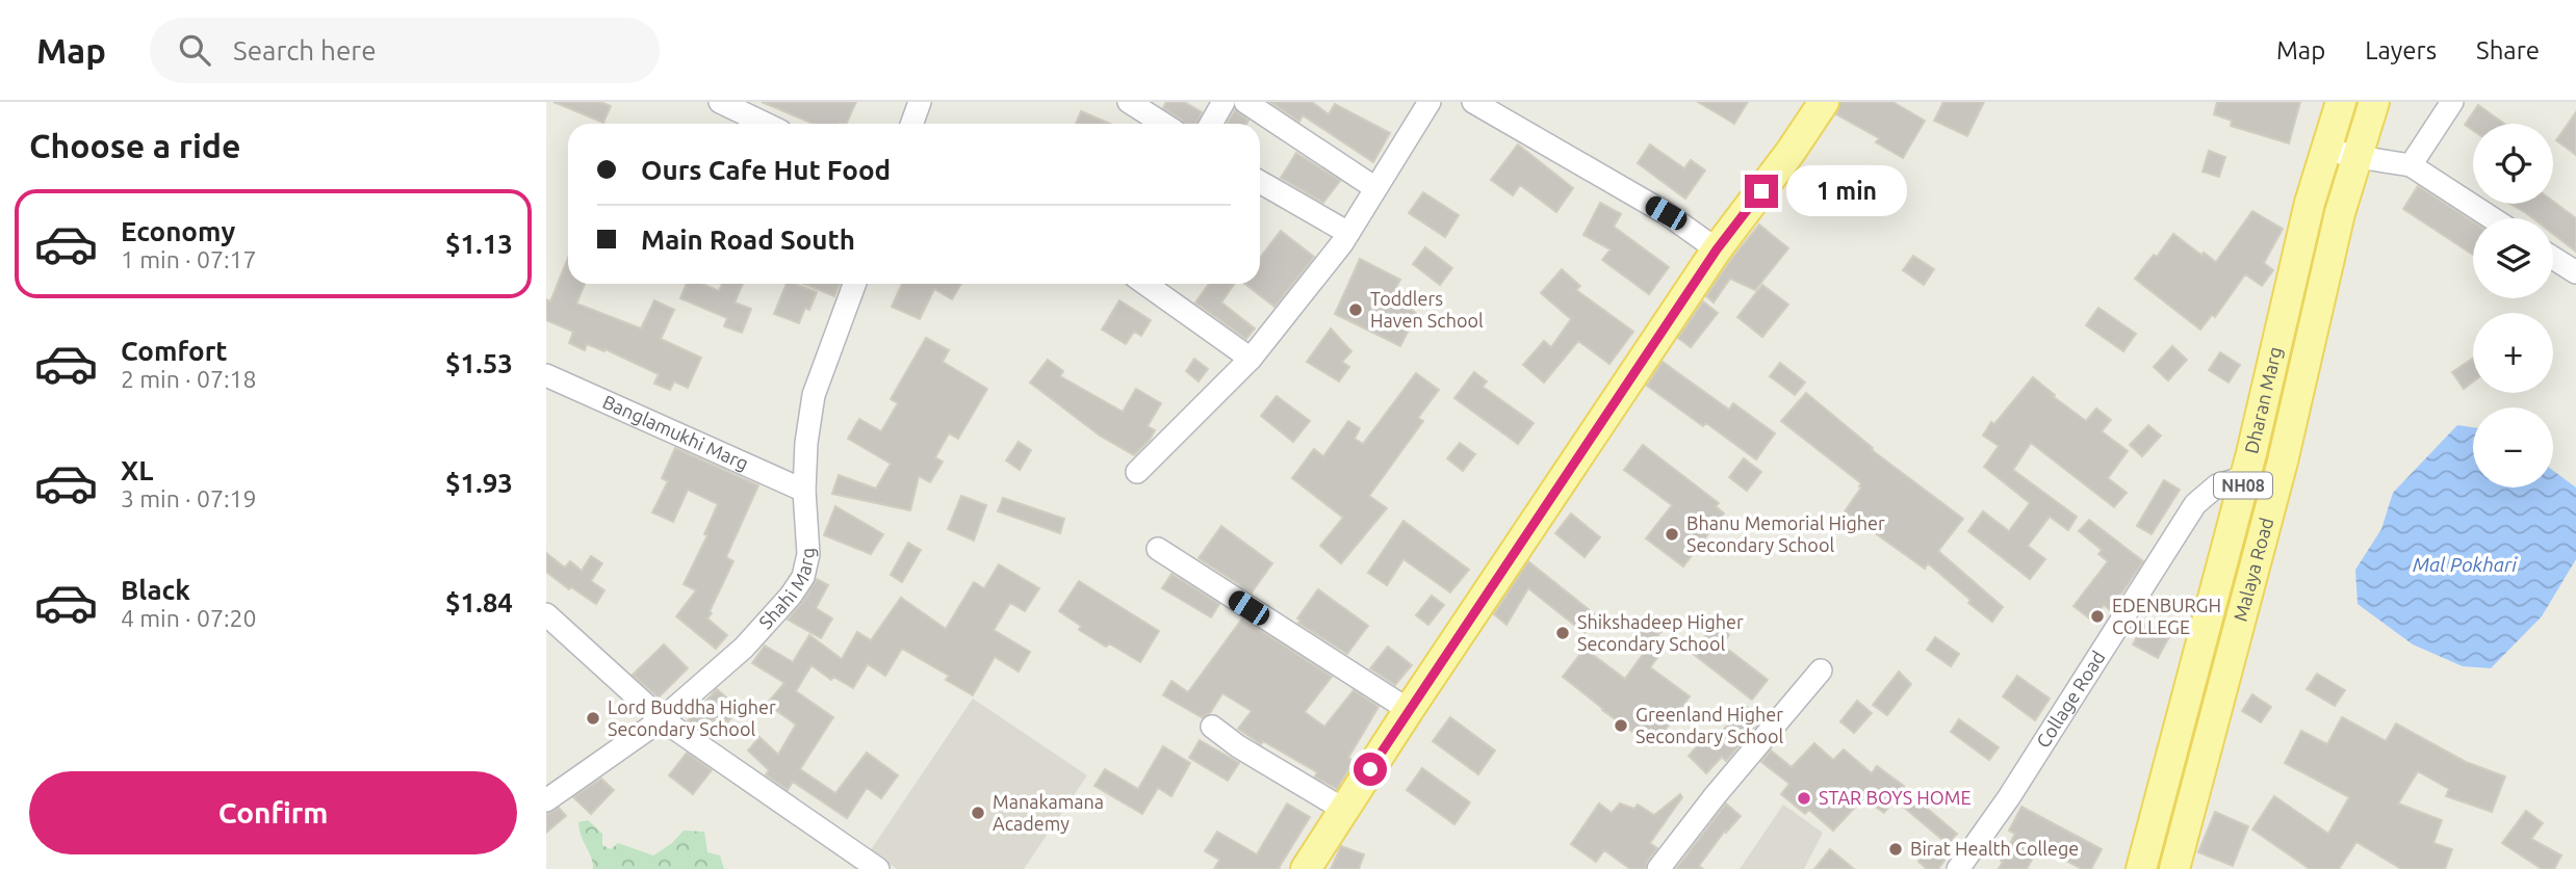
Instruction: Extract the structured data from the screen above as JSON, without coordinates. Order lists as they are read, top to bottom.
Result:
{
  "streets": {
    "main road": ["Dharan Marg", "NH08", "Malaya Road"],
    "street": ["Banglamukhi Marg", "Shahi Marg", "Collage Road"]
  },
  "crossings": [
    ["Dharan Marg", "Collage Road"],
    ["Banglamukhi Marg", "Shahi Marg"]
  ],
  "water": ["Mal Pokhari"],
  "places": [
    "Toddlers Haven School",
    "Bhanu Memorial Higher Secondary School",
    "EDENBURGH COLLEGE",
    "Shikshadeep Higher Secondary School",
    "Lord Buddha Higher Secondary School",
    "Greenland Higher Secondary School",
    "STAR BOYS HOME",
    "Manakamana Academy",
    "Birat Health College"
  ],
  "page": {
    "header": "Map",
    "search": "Search here",
    "nav": ["Map", "Layers", "Share"],
    "heading": "Choose a ride",
    "map_buttons": ["+", "−"],
    "banner": ["Ours Cafe Hut Food", "Main Road South"],
    "bubble": "1 min",
    "list": [
      {
        "name": "Economy",
        "note": "1 min · 07:17",
        "value": "$1.13"
      },
      {
        "name": "Comfort",
        "note": "2 min · 07:18",
        "value": "$1.53"
      },
      {
        "name": "XL",
        "note": "3 min · 07:19",
        "value": "$1.93"
      },
      {
        "name": "Black",
        "note": "4 min · 07:20",
        "value": "$1.84"
      }
    ],
    "buttons": "Confirm"
  }
}
